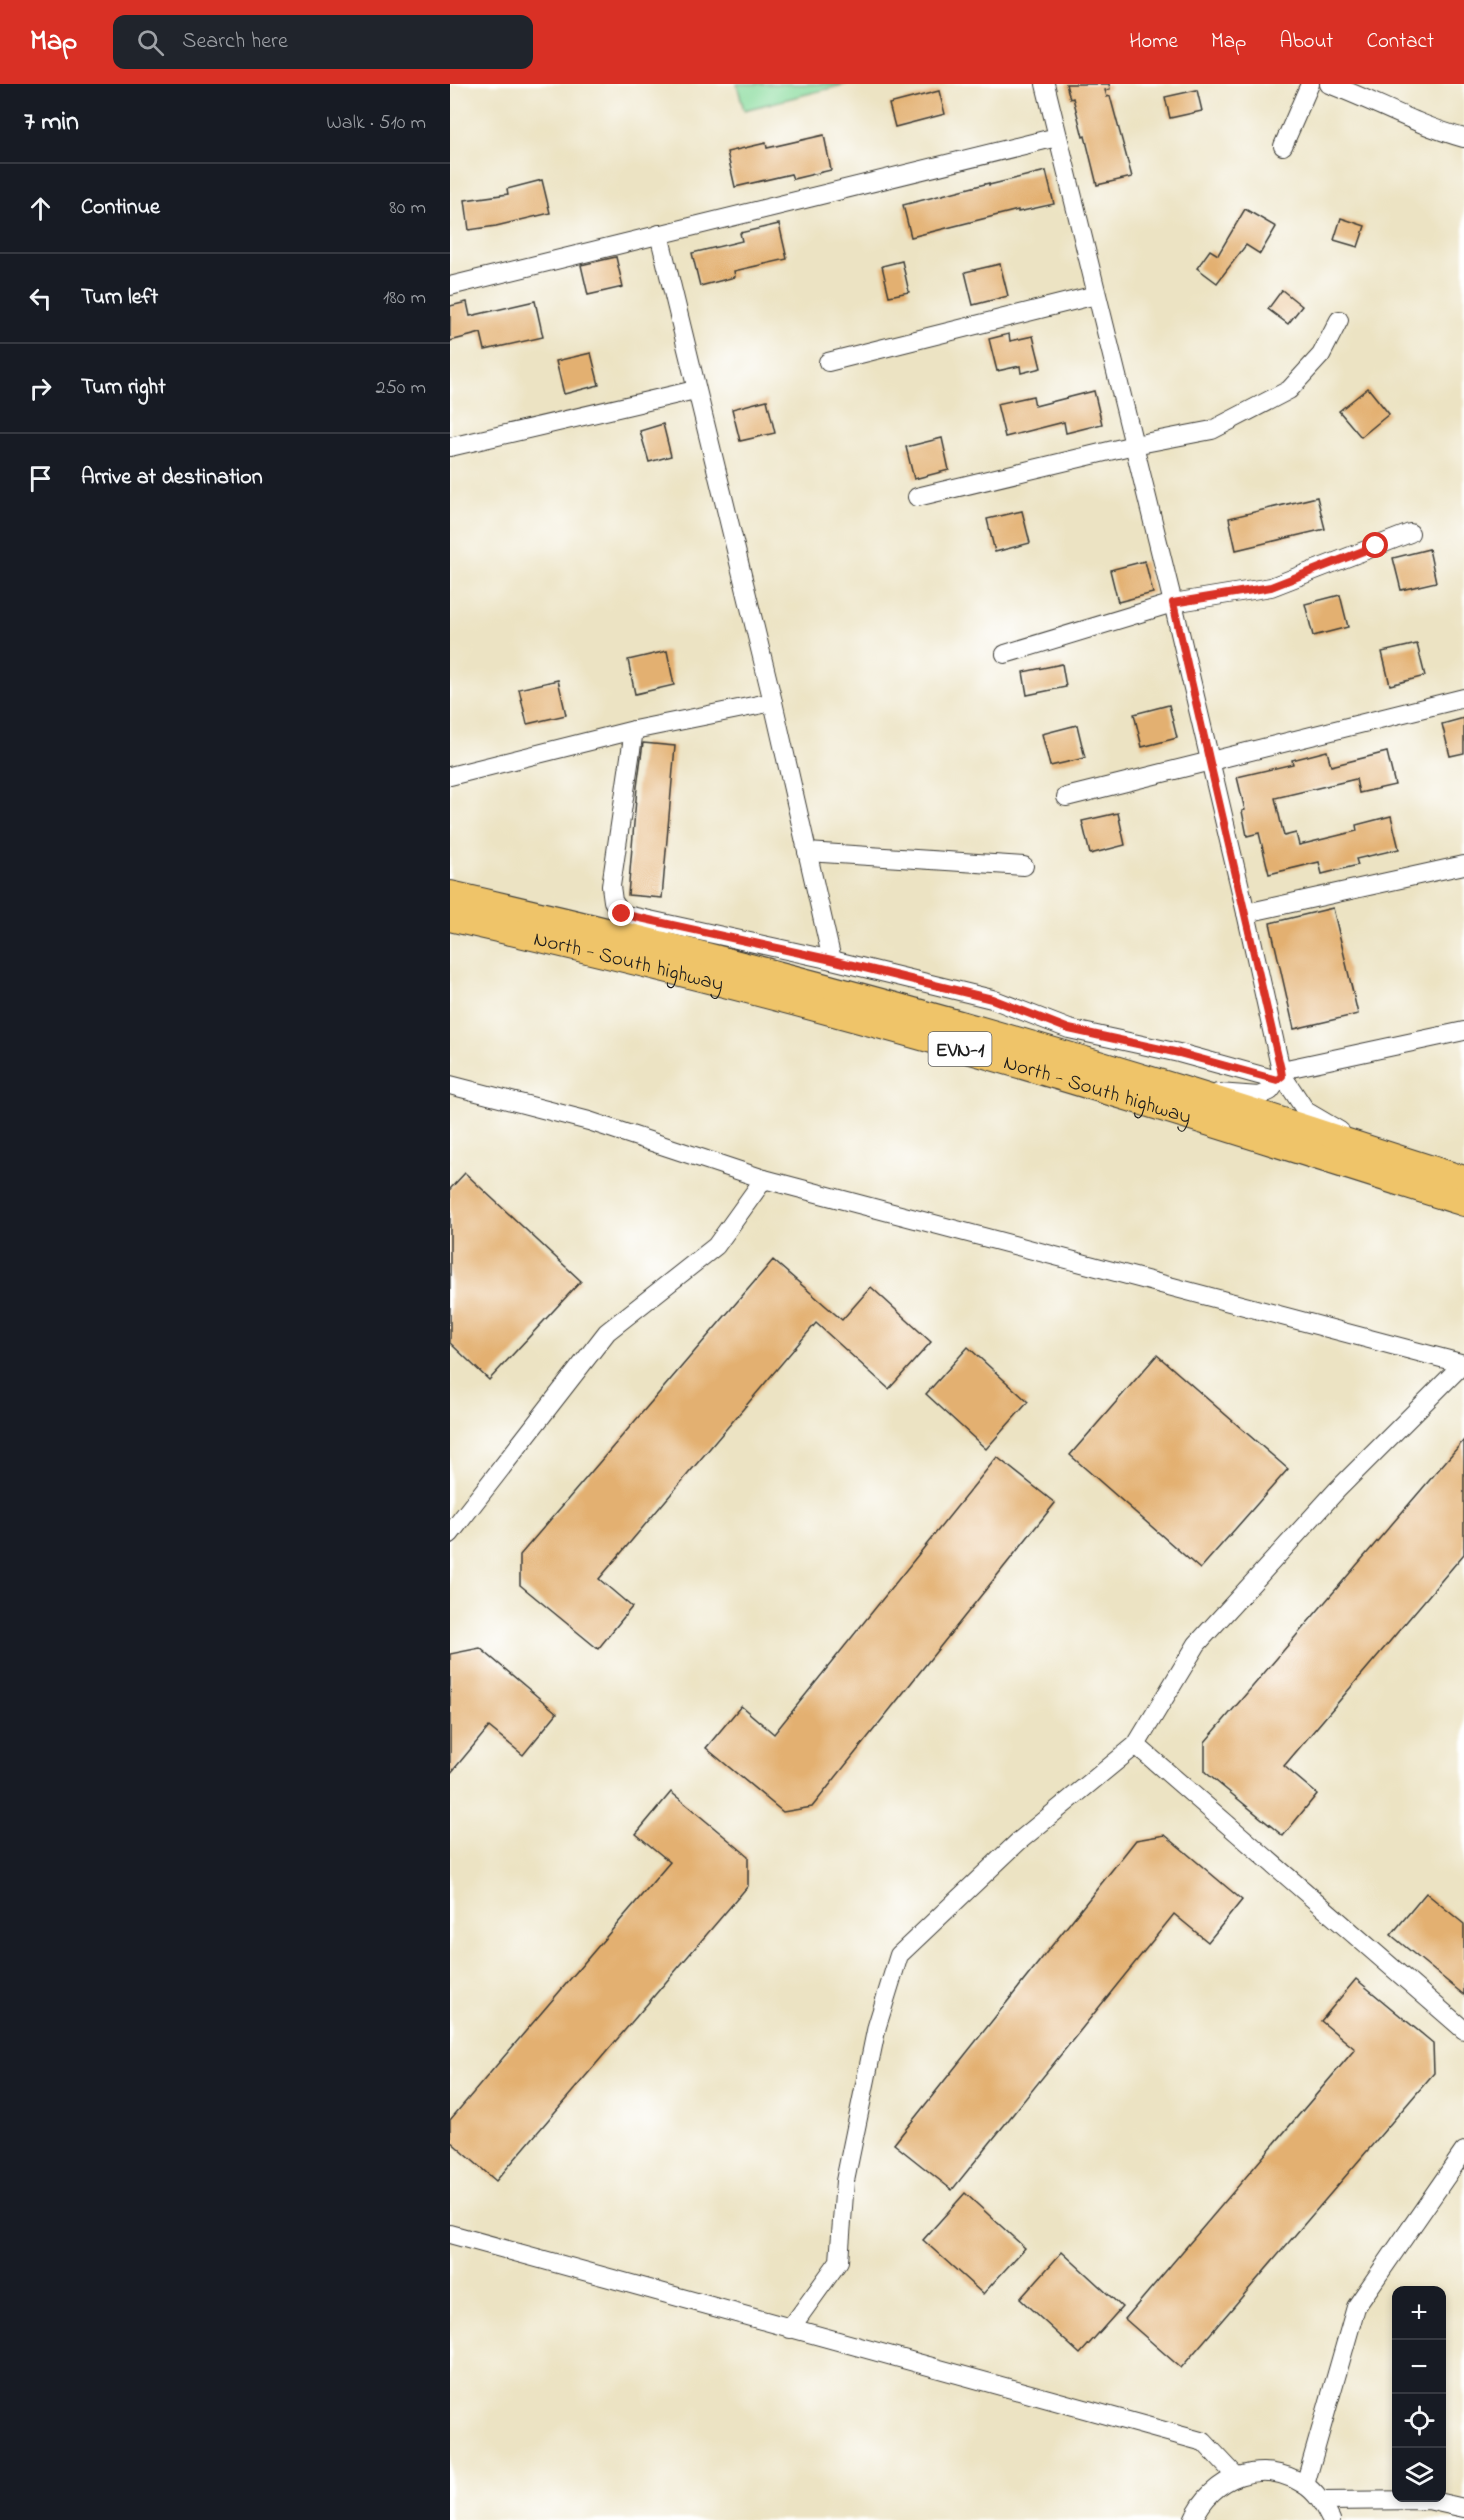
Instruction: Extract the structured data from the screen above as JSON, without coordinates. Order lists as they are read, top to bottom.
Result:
{
  "streets": {
    "highway": ["North - South highway", "EVN-1"]
  },
  "page": {
    "header": "Map",
    "search": "Search here",
    "nav": [
      "Home",
      "Map",
      "About",
      "Contact"
    ],
    "heading": ["7 min", "Walk · 510 m"],
    "list": [
      ["Continue", "80 m"],
      ["Turn left", "180 m"],
      ["Turn right", "250 m"],
      "Arrive at destination"
    ],
    "map_buttons": ["+", "−"]
  }
}
